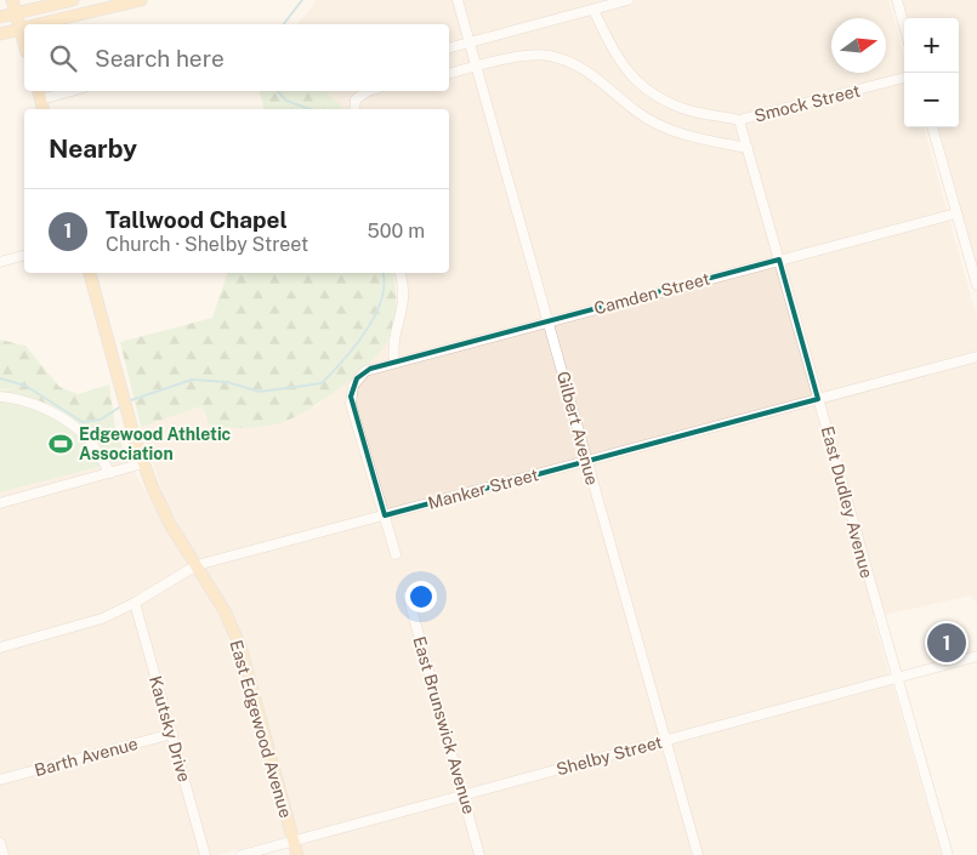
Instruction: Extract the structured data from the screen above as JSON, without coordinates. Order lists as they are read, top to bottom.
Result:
{
  "streets": {
    "main road": ["East Edgewood Avenue"],
    "street": [
      "Smock Street",
      "Camden Street",
      "Gilbert Avenue",
      "Manker Street",
      "East Dudley Avenue",
      "East Brunswick Avenue",
      "Kautsky Drive",
      "Shelby Street",
      "Barth Avenue"
    ]
  },
  "crossings": [
    ["Smock Street", "East Dudley Avenue"],
    ["Camden Street", "Gilbert Avenue"],
    ["Camden Street", "Manker Street"],
    ["Camden Street", "East Dudley Avenue"],
    ["Gilbert Avenue", "Manker Street"],
    ["Gilbert Avenue", "Shelby Street"],
    ["Manker Street", "East Dudley Avenue"],
    ["Manker Street", "Kautsky Drive"],
    ["Manker Street", "East Edgewood Avenue"],
    ["East Dudley Avenue", "Shelby Street"],
    ["East Brunswick Avenue", "Shelby Street"],
    ["Kautsky Drive", "Barth Avenue"],
    ["East Edgewood Avenue", "Shelby Street"]
  ],
  "places": {
    "sports": ["Edgewood Athletic Association"]
  },
  "north": "right",
  "page": {
    "map_buttons": ["+", "−"],
    "search": "Search here",
    "heading": "Nearby",
    "list": [
      {
        "mark": "1",
        "name": "Tallwood Chapel",
        "note": "Church · Shelby Street",
        "value": "500 m"
      }
    ],
    "pins": "1"
  }
}
